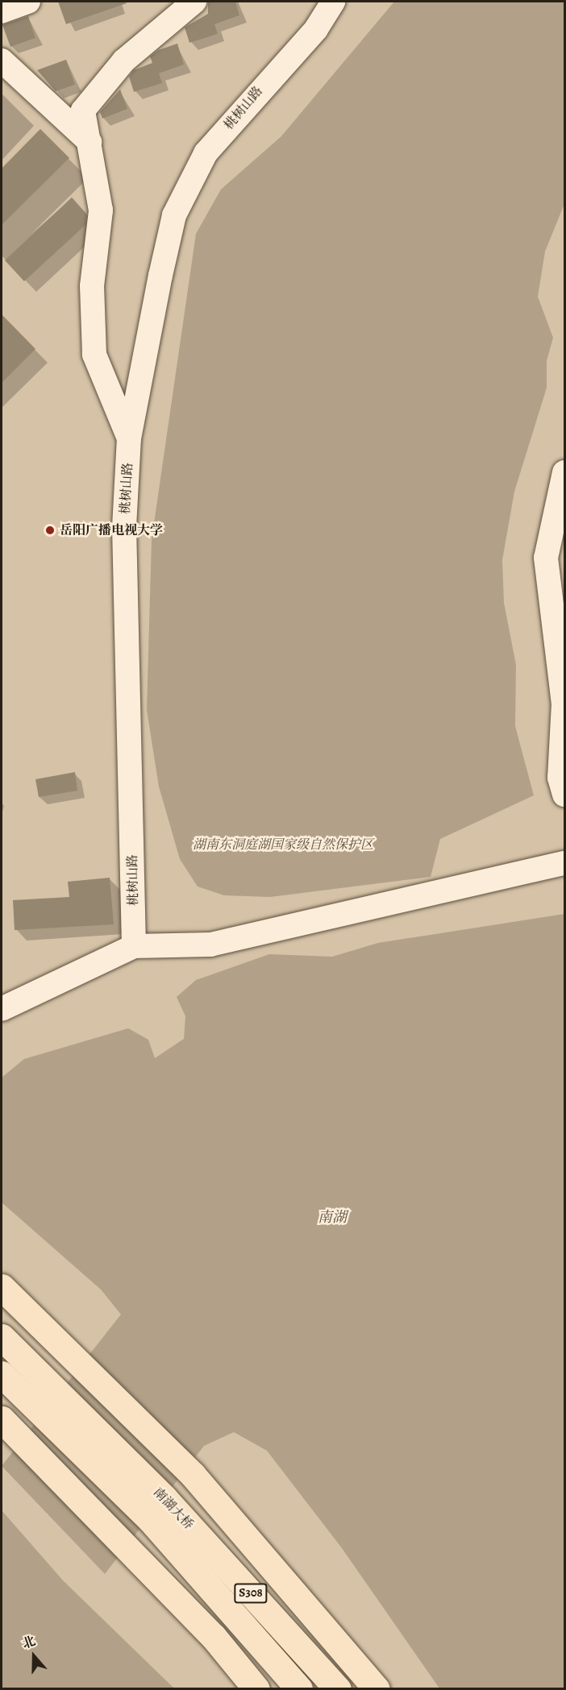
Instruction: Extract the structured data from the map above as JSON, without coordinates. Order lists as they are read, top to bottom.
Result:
{
  "streets": {
    "main road": ["南湖大桥", "S308"],
    "street": ["桃树山路"]
  },
  "water": ["南湖"],
  "parks": ["湖南东洞庭湖国家级自然保护区"],
  "places": ["岳阳广播电视大学"],
  "north": "top"
}
